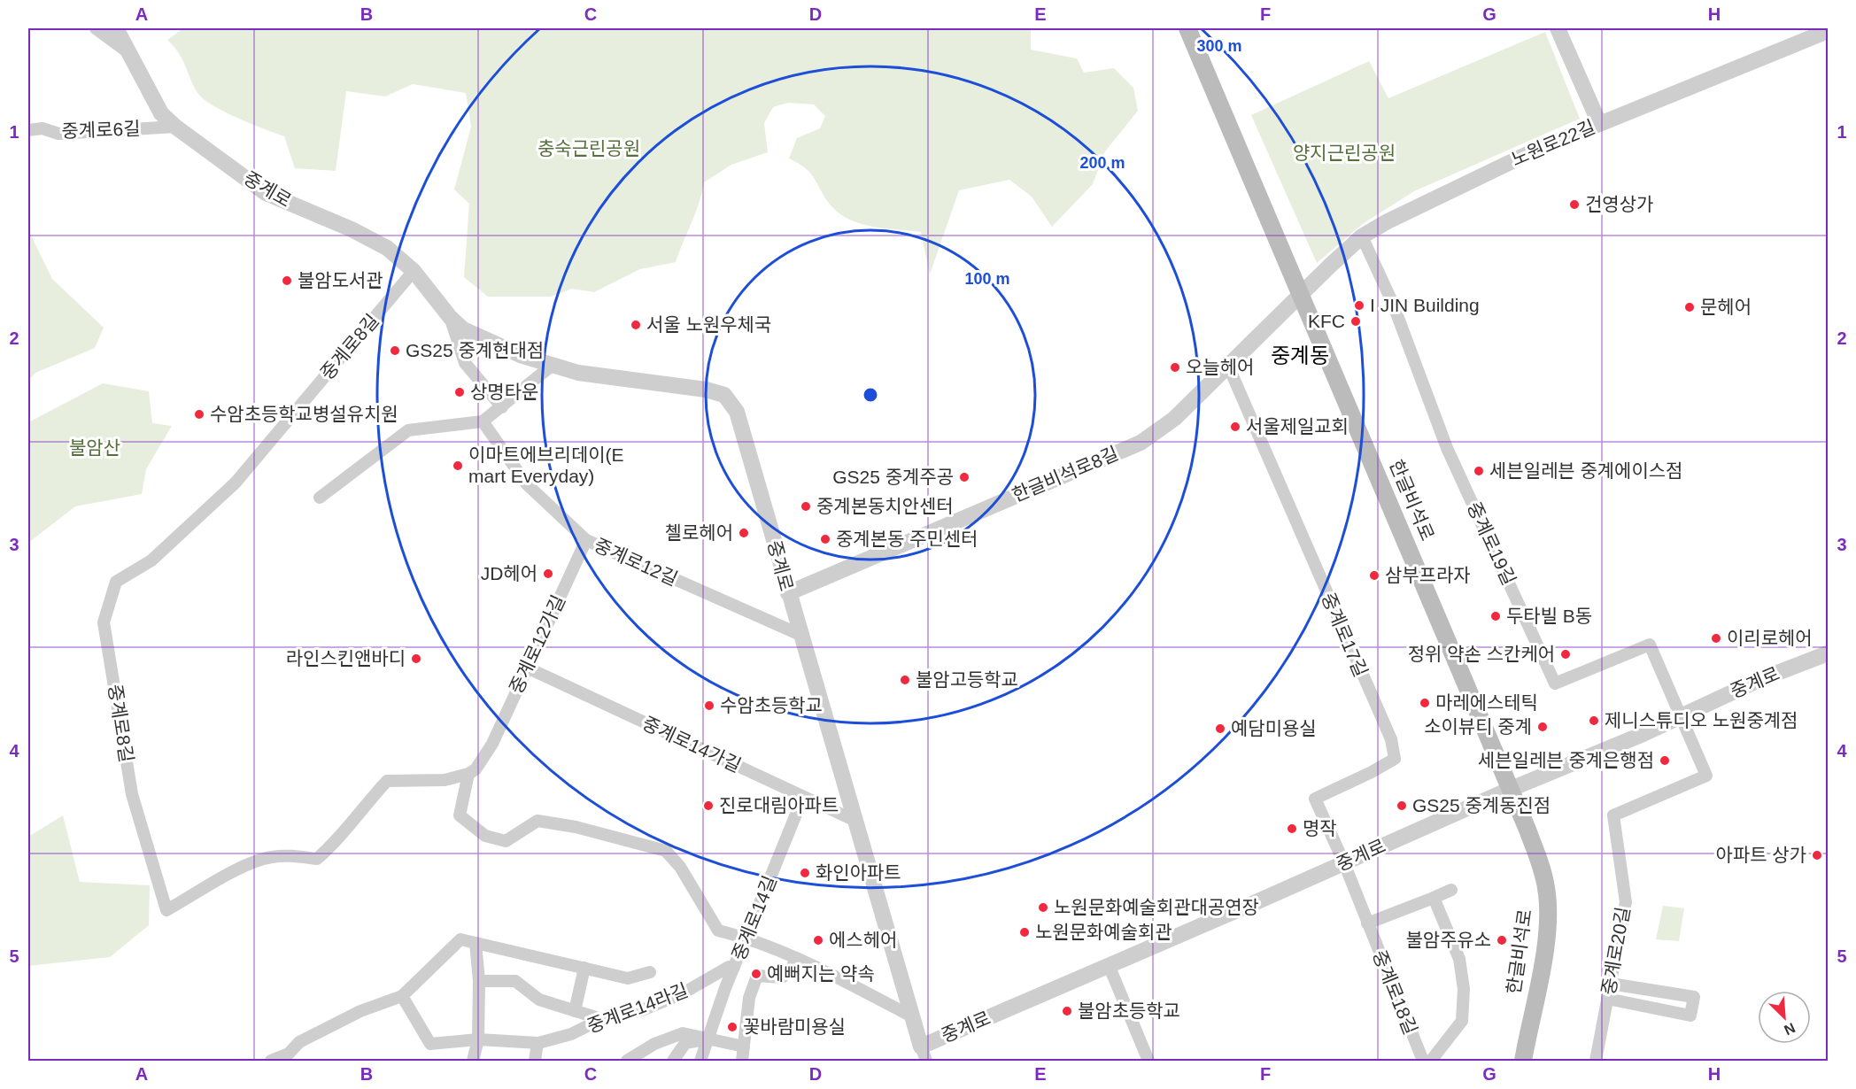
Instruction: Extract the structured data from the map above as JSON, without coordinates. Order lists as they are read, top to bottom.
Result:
{
  "streets": {
    "main road": ["한글비석로"],
    "street": [
      "중계로6길",
      "노원로22길",
      "중계로",
      "중계로8길",
      "한글비석로8길",
      "중계로19길",
      "중계로12길",
      "중계로17길",
      "중계로12가길",
      "중계로14가길",
      "중계로14길",
      "중계로20길",
      "중계로18길",
      "중계로14라길"
    ]
  },
  "crossings": [
    ["중계로6길", "중계로"],
    ["노원로22길", "한글비석로8길"],
    ["노원로22길", "한글비석로"],
    ["노원로22길", "중계로19길"],
    ["중계로", "중계로8길"],
    ["중계로", "한글비석로8길"],
    ["중계로", "한글비석로"],
    ["중계로", "중계로19길"],
    ["중계로", "중계로12길"],
    ["중계로", "중계로17길"],
    ["중계로", "중계로12가길"],
    ["중계로", "중계로14가길"],
    ["중계로", "중계로14길"],
    ["중계로", "중계로20길"],
    ["중계로", "중계로18길"],
    ["중계로8길", "중계로12가길"],
    ["한글비석로8길", "한글비석로"],
    ["한글비석로8길", "중계로17길"],
    ["중계로19길", "중계로20길"],
    ["중계로12길", "중계로12가길"],
    ["중계로17길", "중계로18길"],
    ["중계로12가길", "중계로14가길"],
    ["중계로14가길", "중계로14길"],
    ["중계로14길", "중계로14라길"]
  ],
  "districts": ["중계동"],
  "parks": ["충숙근린공원", "양지근린공원", "불암산"],
  "places": [
    "건영상가",
    "불암도서관",
    "I JIN Building",
    "문헤어",
    "KFC",
    "서울 노원우체국",
    "GS25 중계현대점",
    "오늘헤어",
    "상명타운",
    "수암초등학교병설유치원",
    "서울제일교회",
    "이마트에브리데이(E mart Everyday)",
    "세븐일레븐 중계에이스점",
    "GS25 중계주공",
    "중계본동치안센터",
    "첼로헤어",
    "중계본동 주민센터",
    "JD헤어",
    "삼부프라자",
    "두타빌 B동",
    "이리로헤어",
    "정위 약손 스칸케어",
    "라인스킨앤바디",
    "불암고등학교",
    "마레에스테틱",
    "수암초등학교",
    "제니스튜디오 노원중계점",
    "소이뷰티 중계",
    "예담미용실",
    "세븐일레븐 중계은행점",
    "진로대림아파트",
    "GS25 중계동진점",
    "명작",
    "아파트 상가",
    "화인아파트",
    "노원문화예술회관대공연장",
    "노원문화예술회관",
    "에스헤어",
    "불암주유소",
    "예뻐지는 약속",
    "불암초등학교",
    "꽃바람미용실"
  ],
  "north": "bottom right",
  "grid": {
    "columns": [
      "A",
      "B",
      "C",
      "D",
      "E",
      "F",
      "G",
      "H"
    ],
    "rows": [
      "1",
      "2",
      "3",
      "4",
      "5"
    ]
  },
  "rings": ["300 m", "200 m", "100 m"]
}
